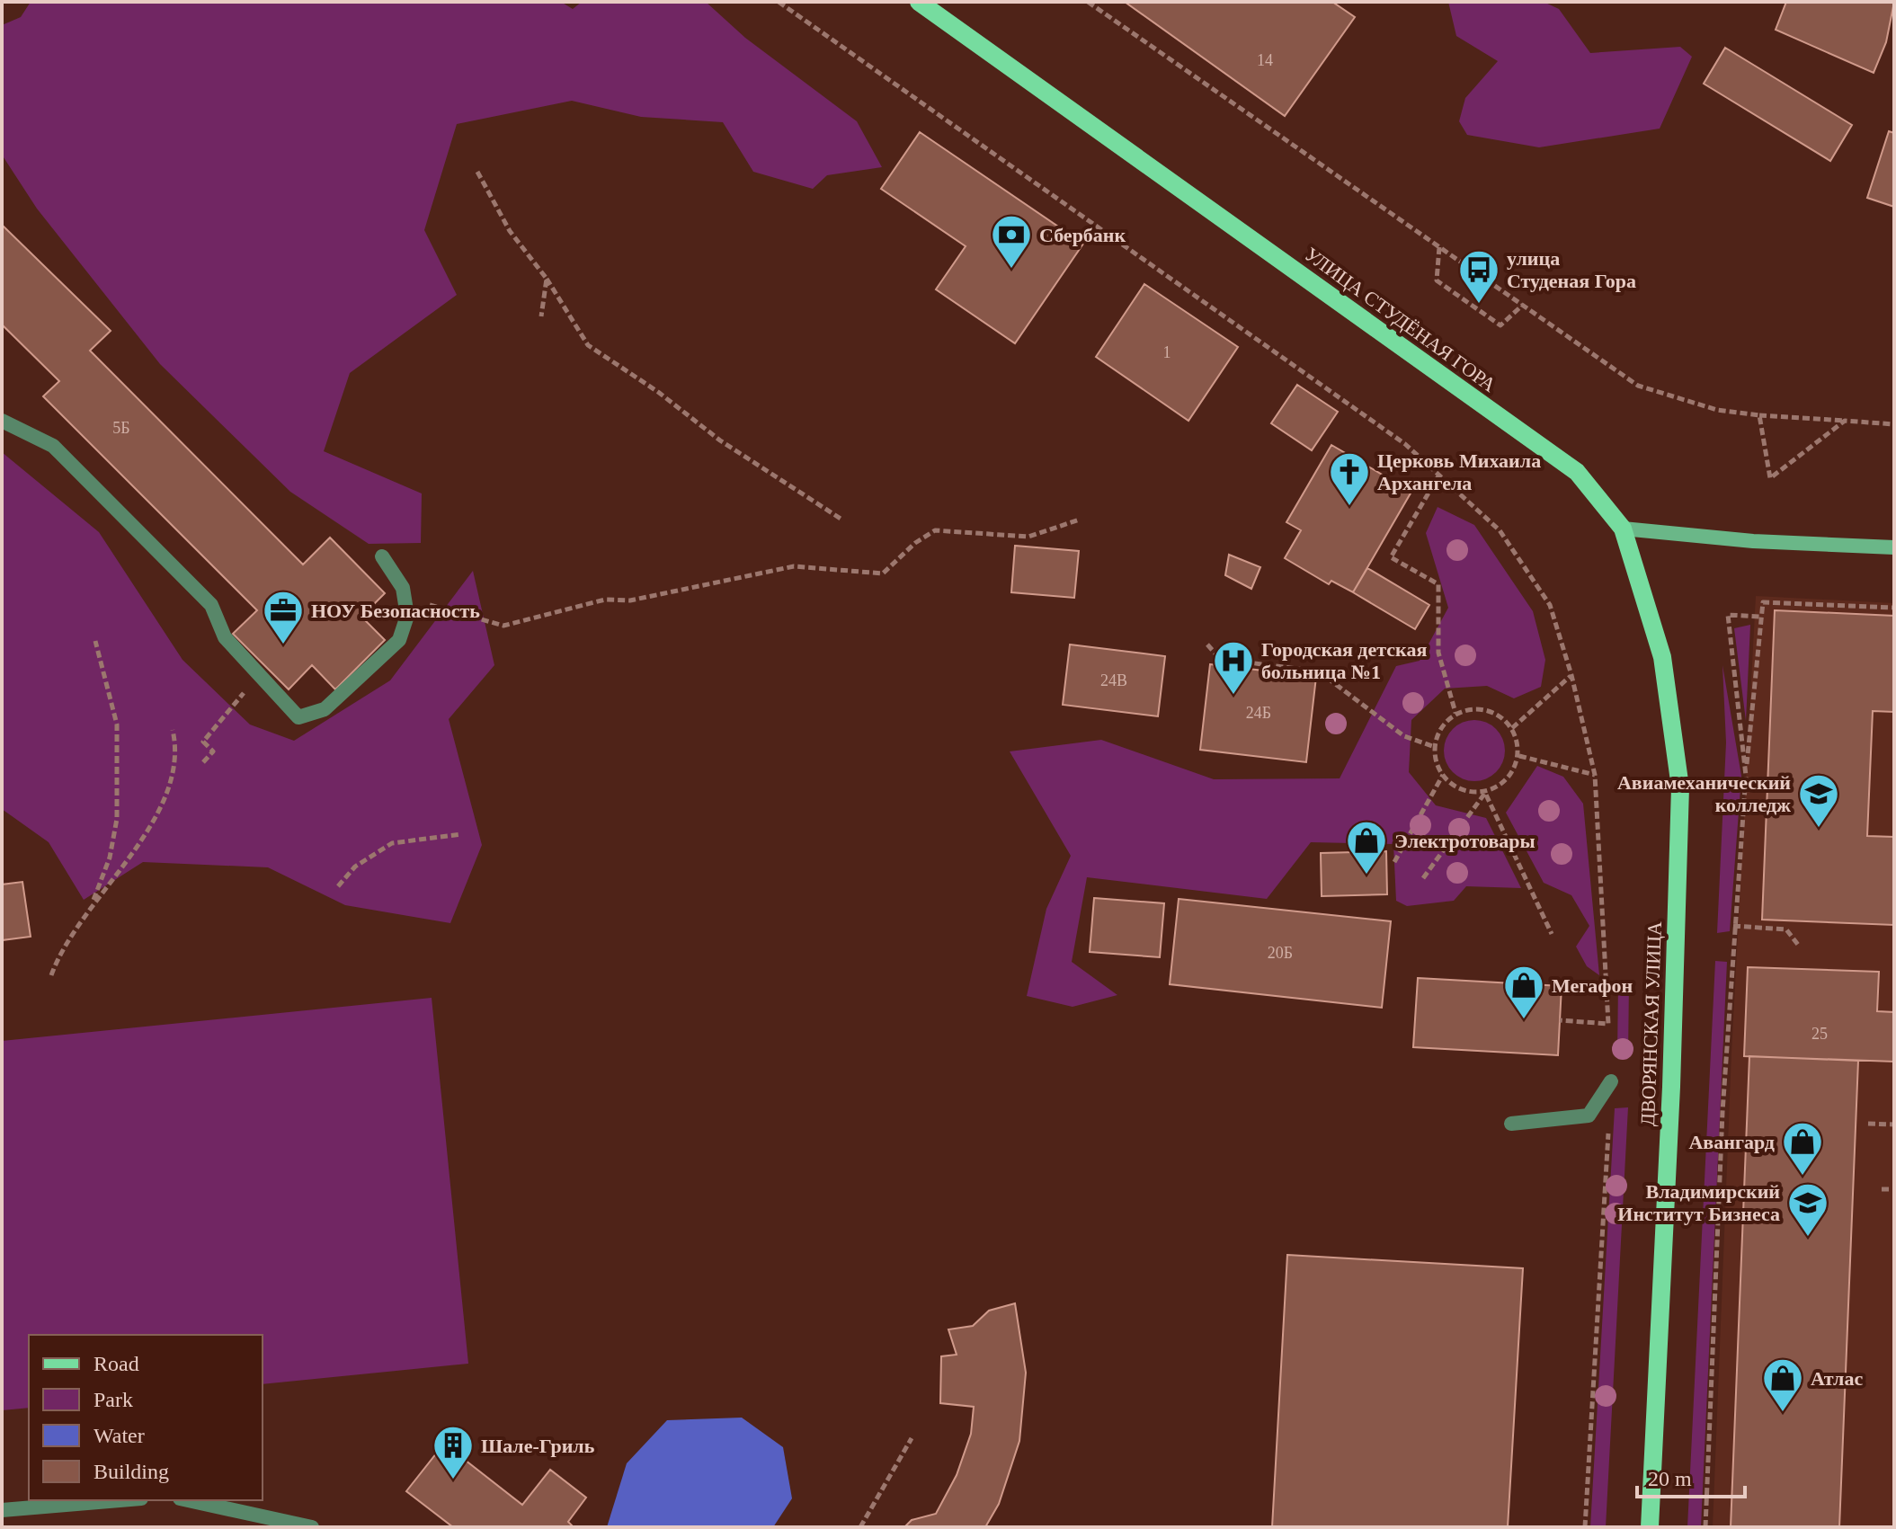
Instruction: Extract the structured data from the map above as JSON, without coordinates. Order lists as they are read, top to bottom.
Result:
{
  "streets": {
    "main road": ["УЛИЦА СТУДЁНАЯ ГОРА", "ДВОРЯНСКАЯ УЛИЦА"]
  },
  "crossings": [
    ["УЛИЦА СТУДЁНАЯ ГОРА", "ДВОРЯНСКАЯ УЛИЦА"]
  ],
  "places": {
    "bank": ["Сбербанк"],
    "bus stop": ["улица Студеная Гора"],
    "church": ["Церковь Михаила Архангела"],
    "office": ["НОУ Безопасность"],
    "hospital": ["Городская детская больница №1"],
    "school or university": ["Авиамеханический колледж", "Владимирский Институт Бизнеса"],
    "shop": [
      "Электротовары",
      "Мегафон",
      "Авангард",
      "Атлас"
    ],
    "building": ["Шале-Гриль"]
  },
  "house_numbers": [
    "14",
    "1",
    "5Б",
    "24В",
    "24Б",
    "20Б",
    "25"
  ],
  "legend": [
    "Road",
    "Park",
    "Water",
    "Building"
  ],
  "scale_bar": "20 m"
}
